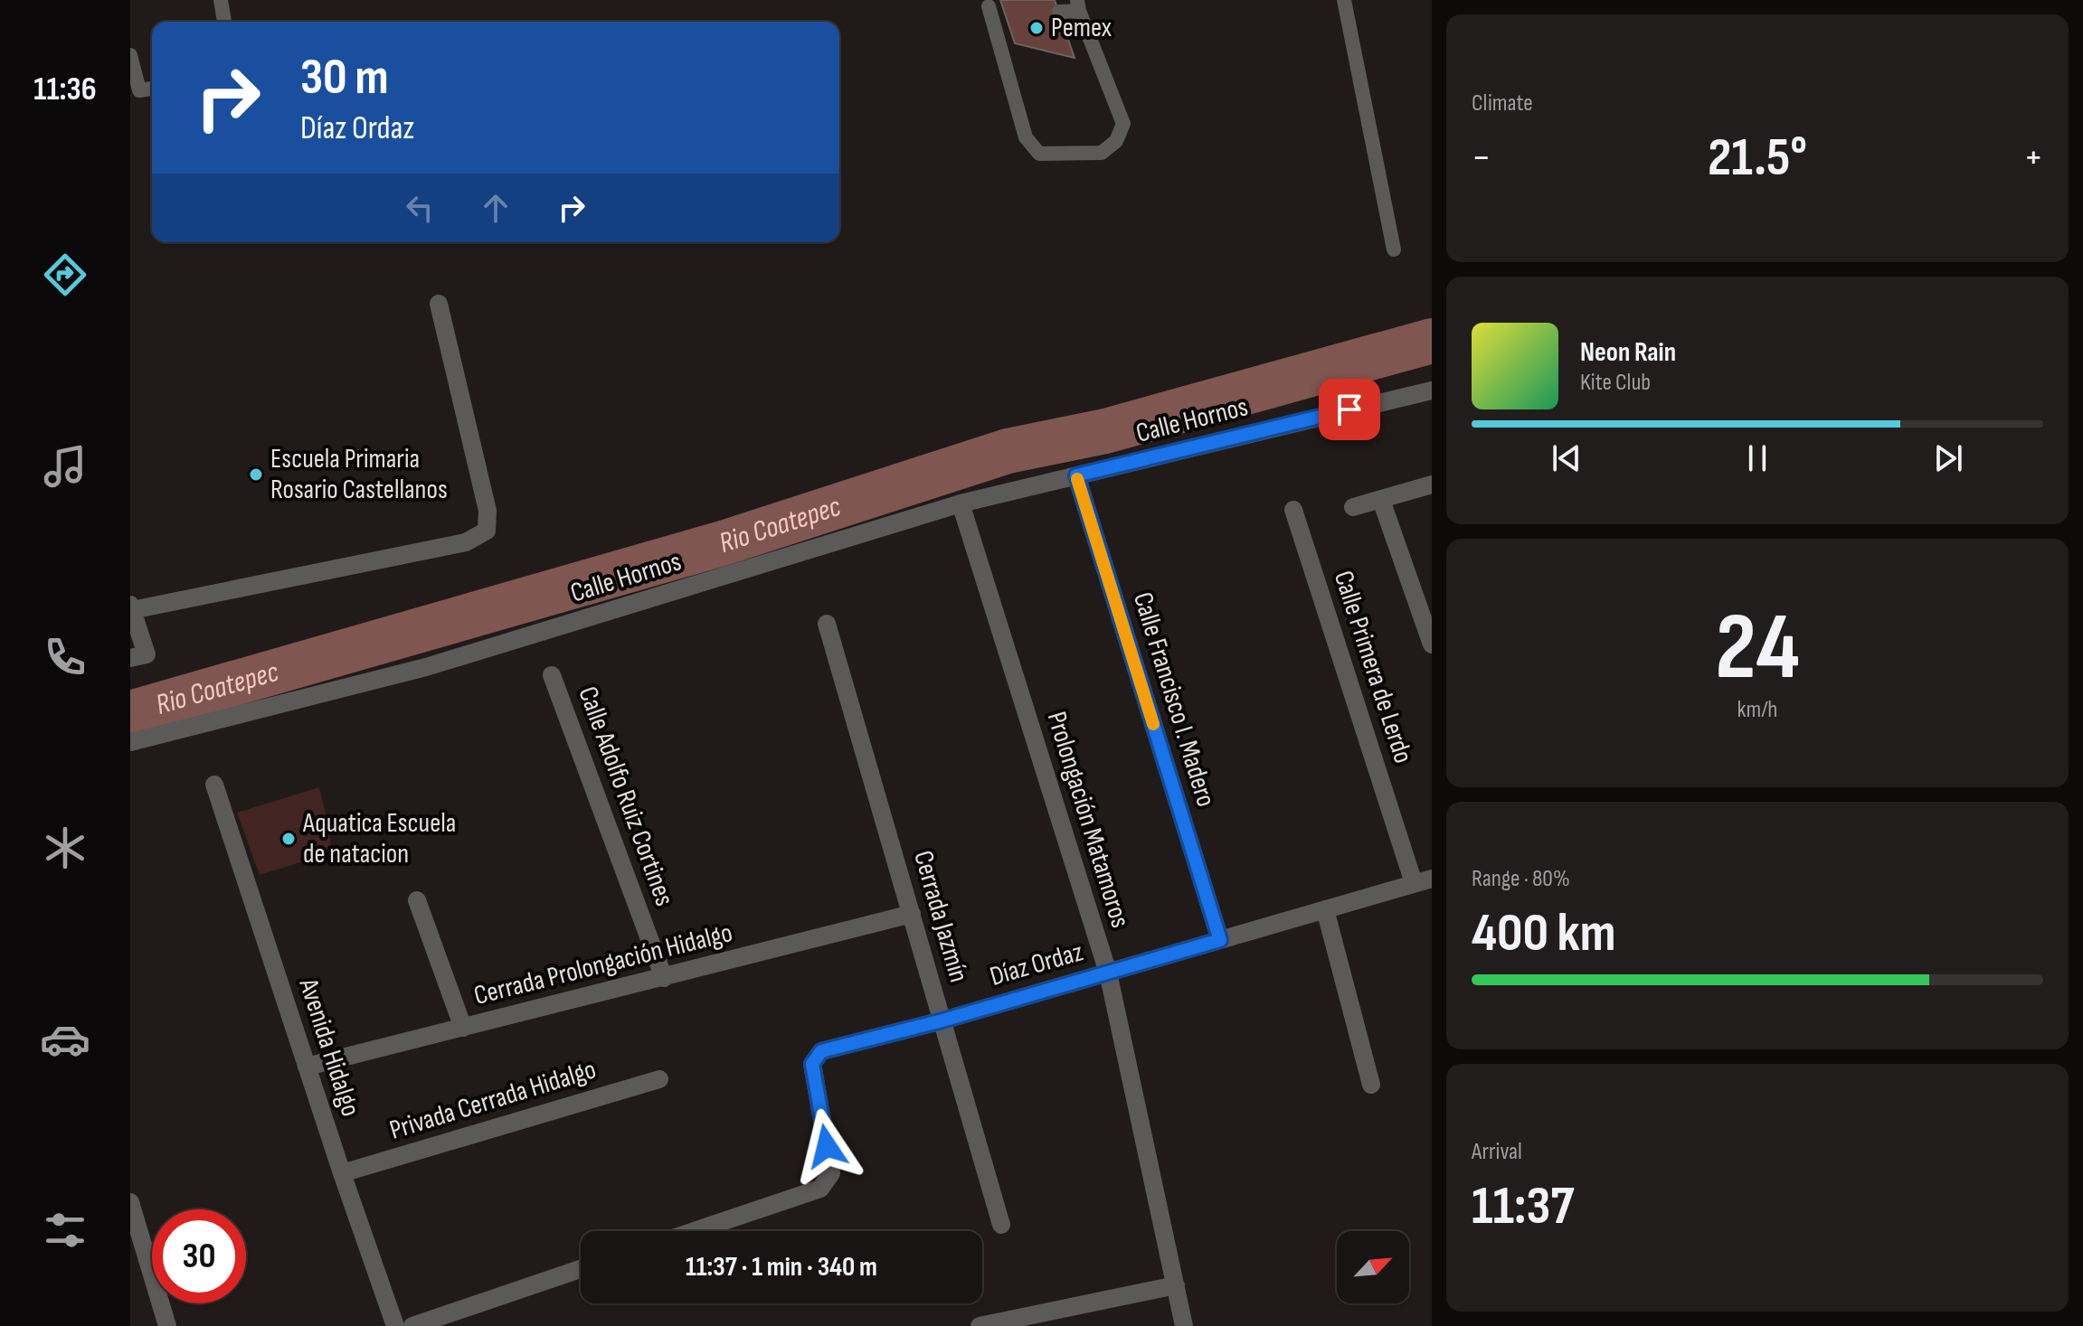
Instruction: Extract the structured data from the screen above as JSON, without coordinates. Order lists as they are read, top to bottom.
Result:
{
  "streets": {
    "street": [
      "Calle Hornos",
      "Calle Primera de Lerdo",
      "Calle Francisco I. Madero",
      "Calle Adolfo Ruiz Cortines",
      "Prolongación Matamoros",
      "Cerrada Jazmín",
      "Cerrada Prolongación Hidalgo",
      "Díaz Ordaz",
      "Avenida Hidalgo",
      "Privada Cerrada Hidalgo"
    ]
  },
  "crossings": [
    ["Calle Hornos", "Calle Francisco I. Madero"],
    ["Calle Hornos", "Prolongación Matamoros"],
    ["Calle Primera de Lerdo", "Díaz Ordaz"],
    ["Calle Francisco I. Madero", "Díaz Ordaz"],
    ["Calle Adolfo Ruiz Cortines", "Cerrada Prolongación Hidalgo"],
    ["Prolongación Matamoros", "Díaz Ordaz"],
    ["Cerrada Jazmín", "Cerrada Prolongación Hidalgo"],
    ["Cerrada Jazmín", "Díaz Ordaz"],
    ["Cerrada Prolongación Hidalgo", "Avenida Hidalgo"],
    ["Avenida Hidalgo", "Privada Cerrada Hidalgo"]
  ],
  "water": ["Rio Coatepec"],
  "places": ["Pemex", "Escuela Primaria Rosario Castellanos", "Aquatica Escuela de natacion"],
  "north": "top right",
  "page": {
    "tabs": "11:36",
    "tile": [
      "Climate",
      ["24", "km/h"],
      ["Range · 80%", "400 km"],
      ["Arrival", "11:37"]
    ],
    "turn": ["30 m", "Díaz Ordaz"],
    "heat": ["−", "21.5°", "+"],
    "song": ["Neon Rain", "Kite Club"],
    "limit": "30",
    "trip": "11:37 · 1 min · 340 m"
  }
}
